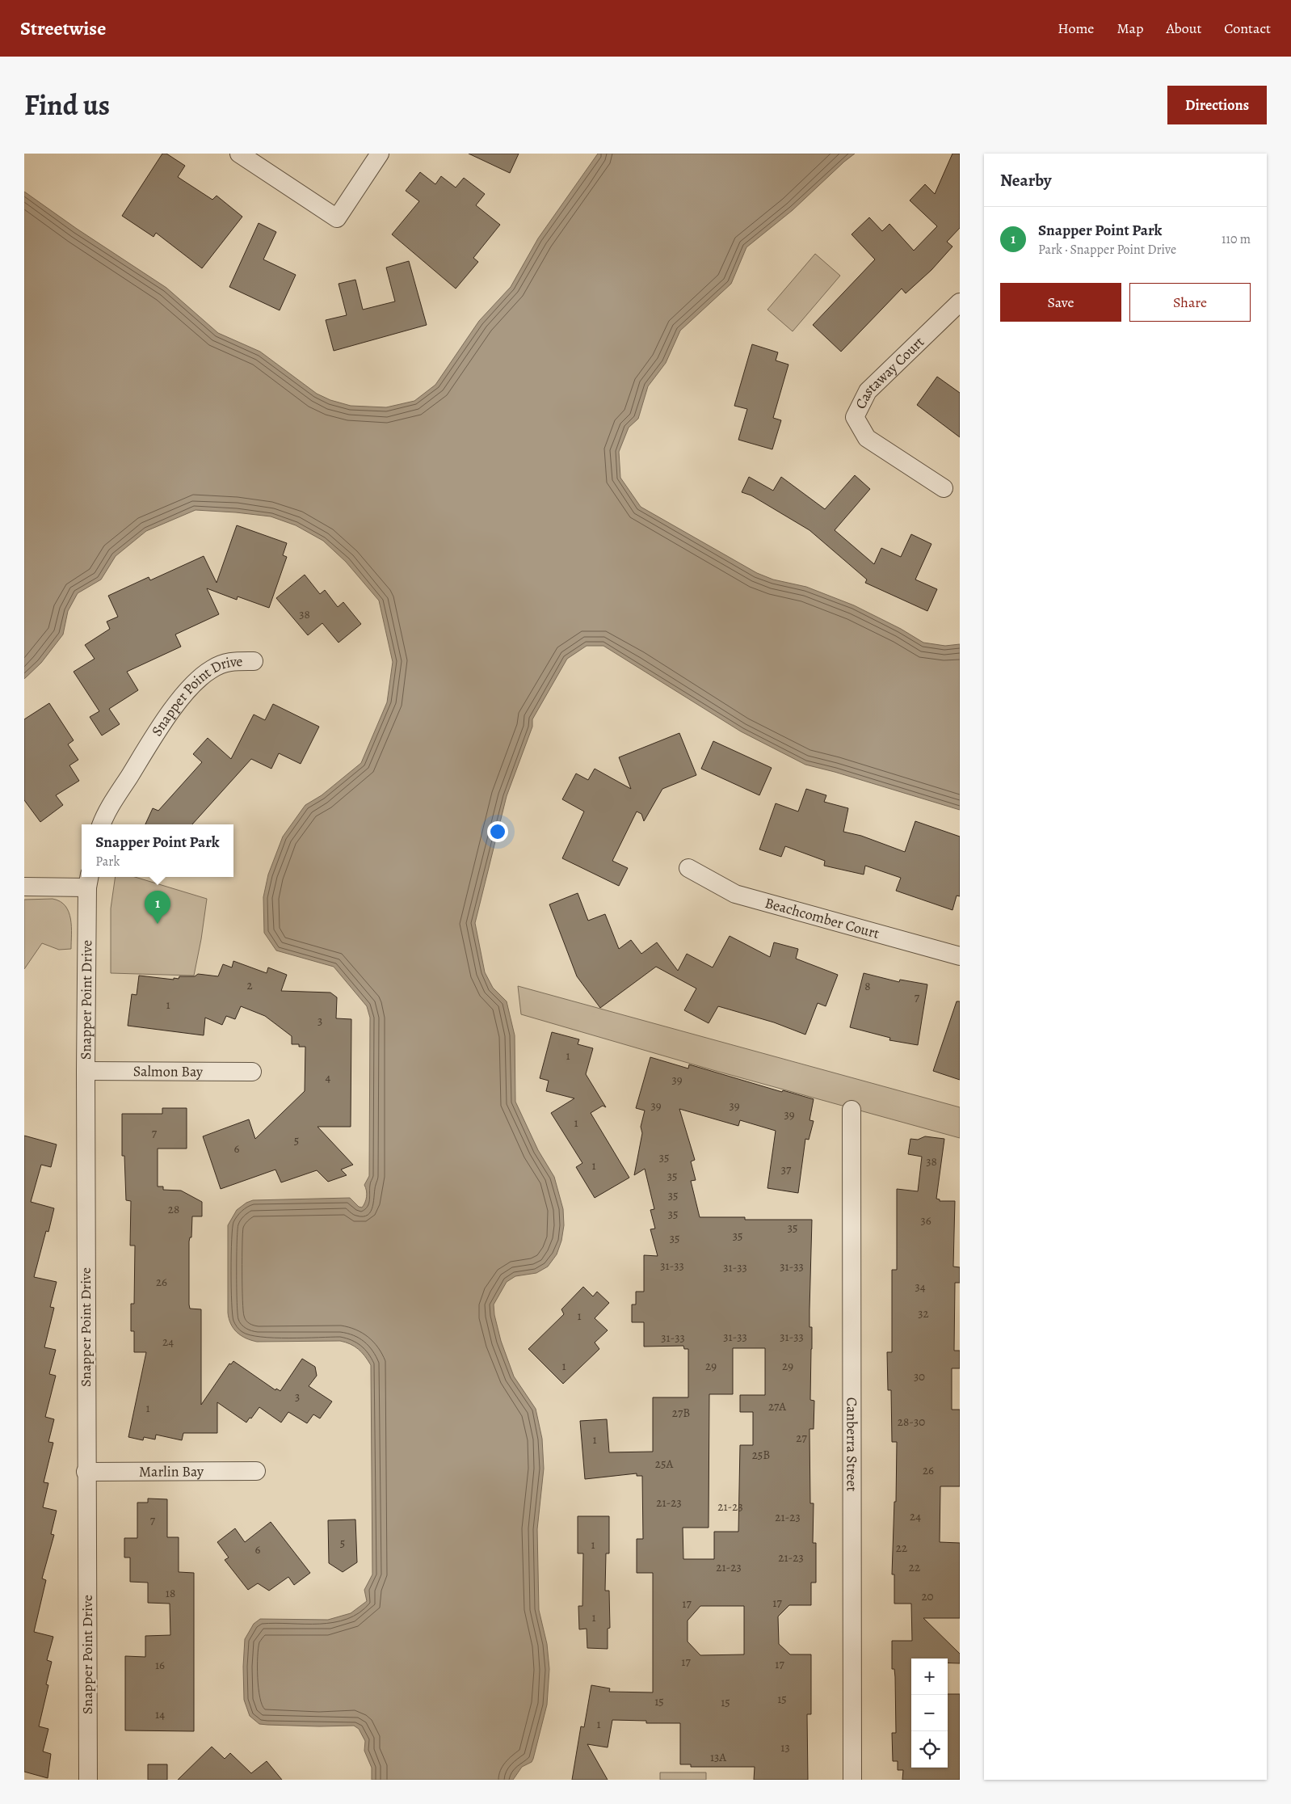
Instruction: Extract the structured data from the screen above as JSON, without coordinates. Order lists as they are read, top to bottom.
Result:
{
  "streets": {
    "street": [
      "Castaway Court",
      "Snapper Point Drive",
      "Beachcomber Court",
      "Salmon Bay",
      "Canberra Street",
      "Marlin Bay"
    ]
  },
  "crossings": [
    ["Snapper Point Drive", "Salmon Bay"],
    ["Snapper Point Drive", "Marlin Bay"]
  ],
  "house_numbers": [
    "38",
    "2",
    "8",
    "7",
    "1",
    "3",
    "1",
    "4",
    "39",
    "39",
    "39",
    "39",
    "1",
    "7",
    "5",
    "6",
    "35",
    "38",
    "1",
    "37",
    "35",
    "35",
    "28",
    "35",
    "36",
    "35",
    "35",
    "35",
    "31-33",
    "31-33",
    "31-33",
    "26",
    "34",
    "32",
    "1",
    "31-33",
    "31-33",
    "31-33",
    "24",
    "1",
    "29",
    "29",
    "30",
    "3",
    "27A",
    "1",
    "27B",
    "28-30",
    "27",
    "1",
    "25B",
    "25A",
    "26",
    "21-23",
    "21-23",
    "24",
    "21-23",
    "7",
    "5",
    "1",
    "22",
    "6",
    "21-23",
    "21-23",
    "22",
    "18",
    "20",
    "17",
    "17",
    "1",
    "17",
    "17",
    "16",
    "15",
    "15",
    "15",
    "14",
    "1",
    "13",
    "13A"
  ],
  "page": {
    "header": "Streetwise",
    "nav": [
      "Home",
      "Map",
      "About",
      "Contact"
    ],
    "title": "Find us",
    "buttons": [
      "Directions",
      ["Save", "Share"]
    ],
    "heading": "Nearby",
    "list": [
      {
        "mark": "1",
        "name": "Snapper Point Park",
        "note": "Park · Snapper Point Drive",
        "value": "110 m"
      }
    ],
    "popup": ["Snapper Point Park", "Park"],
    "pins": "1",
    "map_buttons": ["+", "−"]
  }
}
